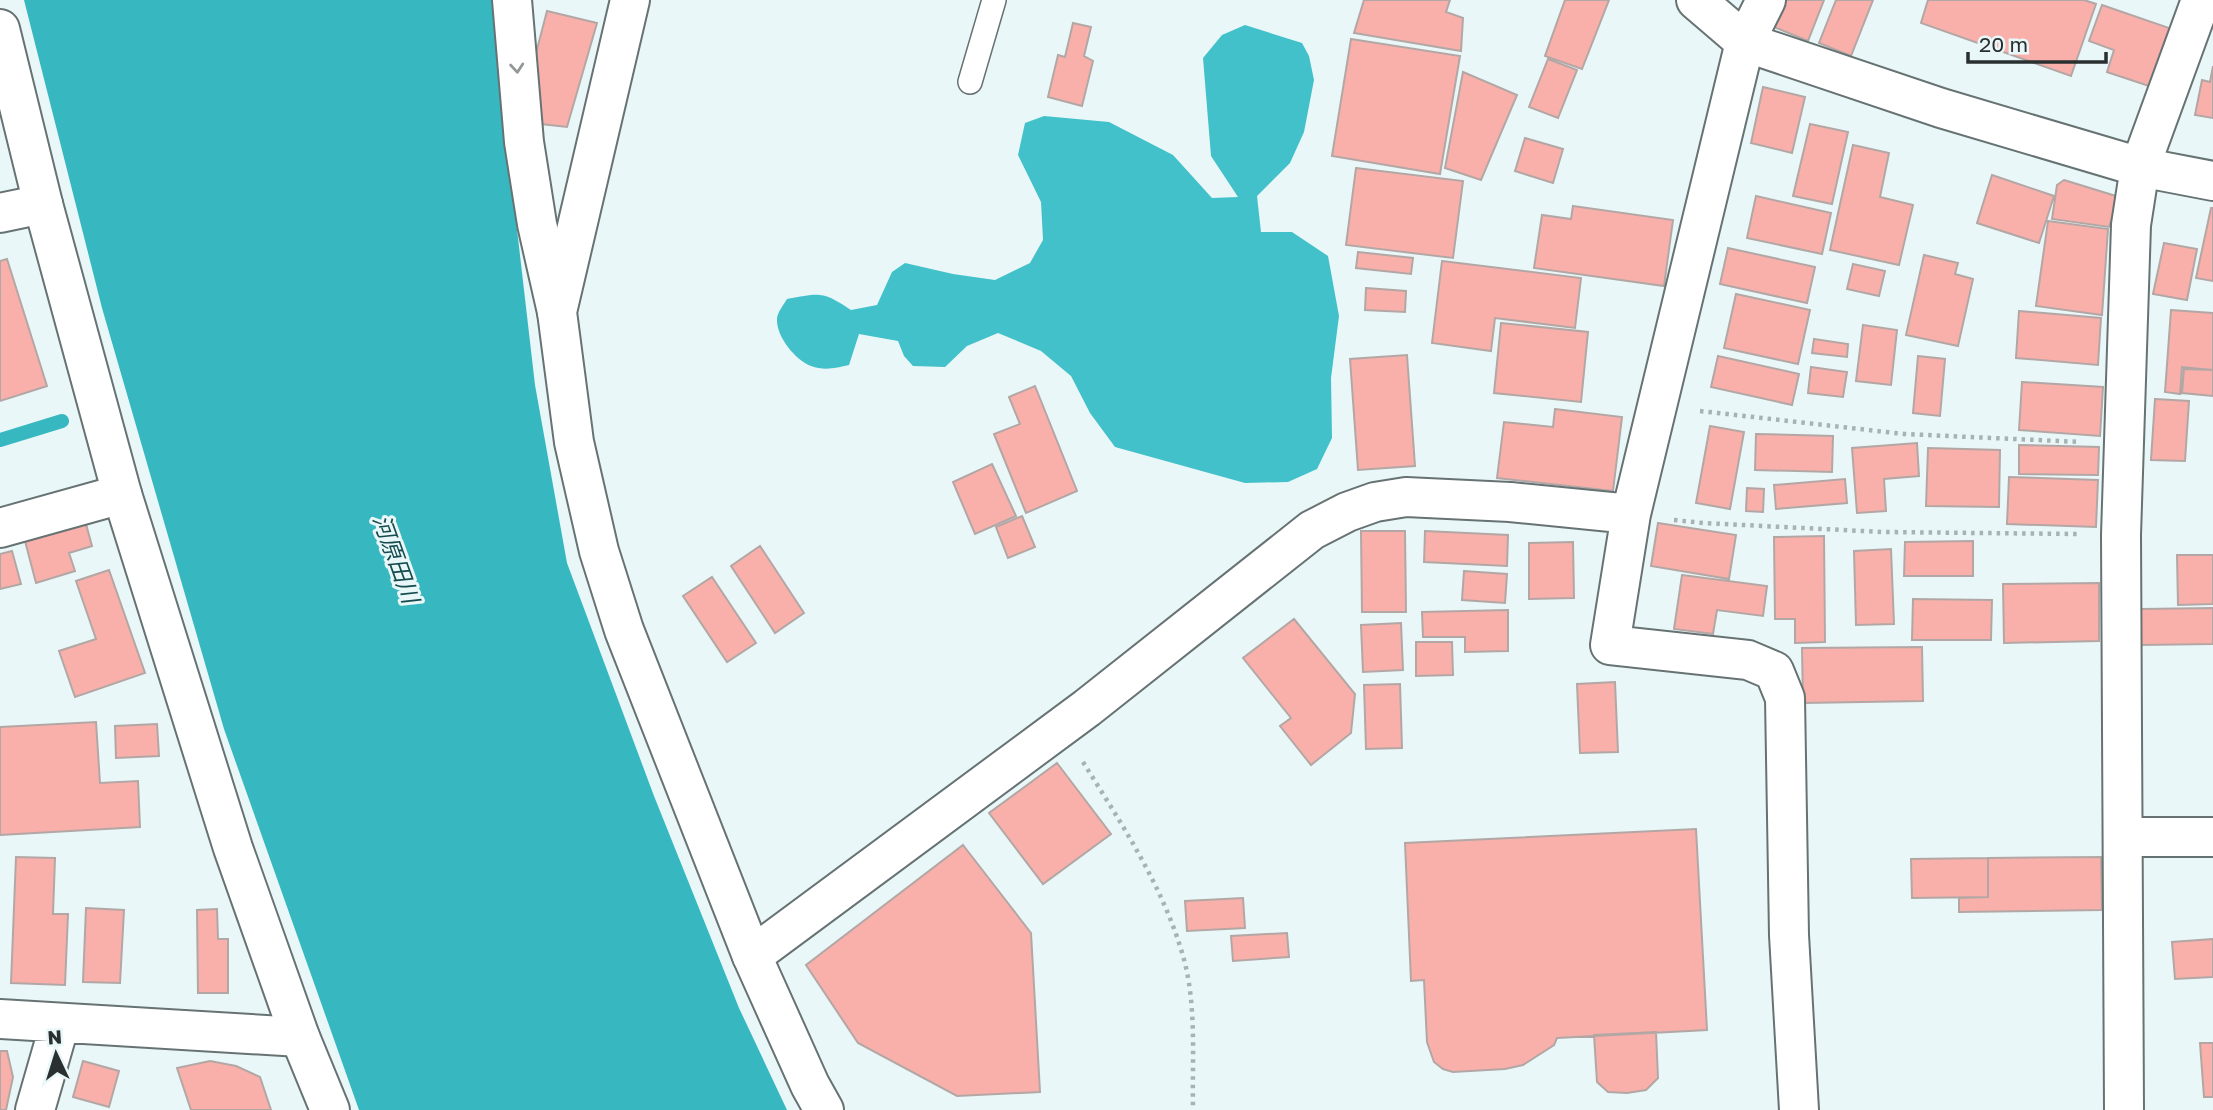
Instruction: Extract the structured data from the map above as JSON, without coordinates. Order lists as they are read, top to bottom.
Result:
{
  "water": ["河原田川"],
  "scale_bar": "20 m",
  "north": "top"
}
